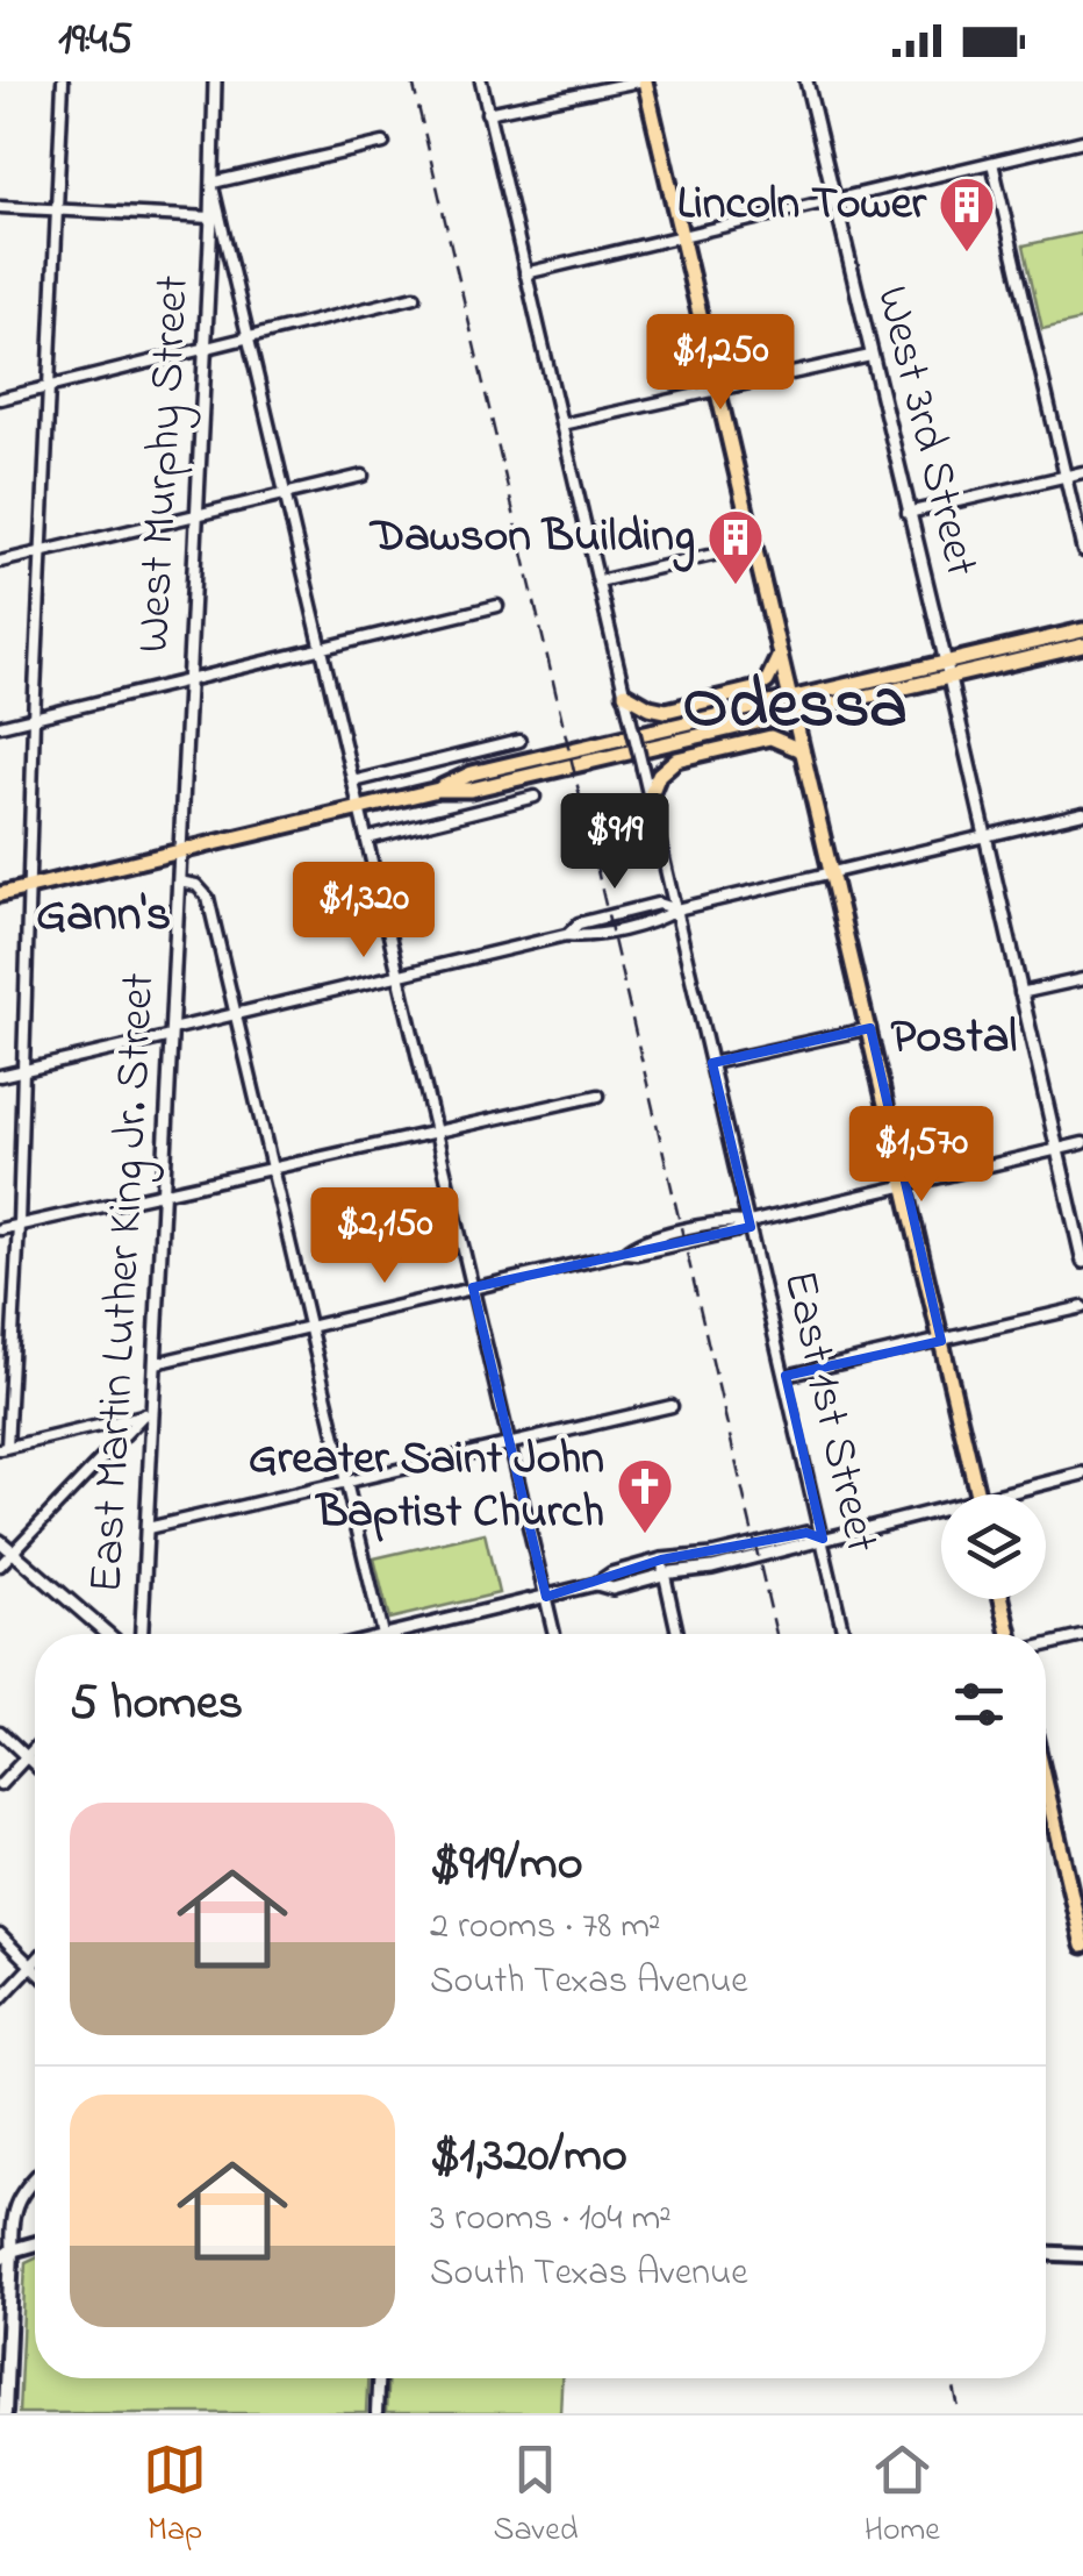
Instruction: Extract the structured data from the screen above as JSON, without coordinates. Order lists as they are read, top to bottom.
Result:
{
  "streets": {
    "street": [
      "West 3rd Street",
      "West Murphy Street",
      "East Martin Luther King Jr. Street",
      "East 1st Street"
    ]
  },
  "crossings": [
    ["West Murphy Street", "East Martin Luther King Jr. Street"]
  ],
  "districts": ["Odessa", "Gann's", "Postal"],
  "places": {
    "building": ["Lincoln Tower", "Dawson Building"],
    "church": ["Greater Saint John Baptist Church"]
  },
  "page": {
    "status": "19:45",
    "price": [
      "$1,250",
      "$919",
      "$1,320",
      "$1,570",
      "$2,150"
    ],
    "heading": "5 homes",
    "list": [
      {
        "name": "$919/mo",
        "note": "2 rooms · 78 m² · South Texas Avenue"
      },
      {
        "name": "$1,320/mo",
        "note": "3 rooms · 104 m² · South Texas Avenue"
      }
    ],
    "tabs": ["Map", "Saved", "Home"]
  }
}
